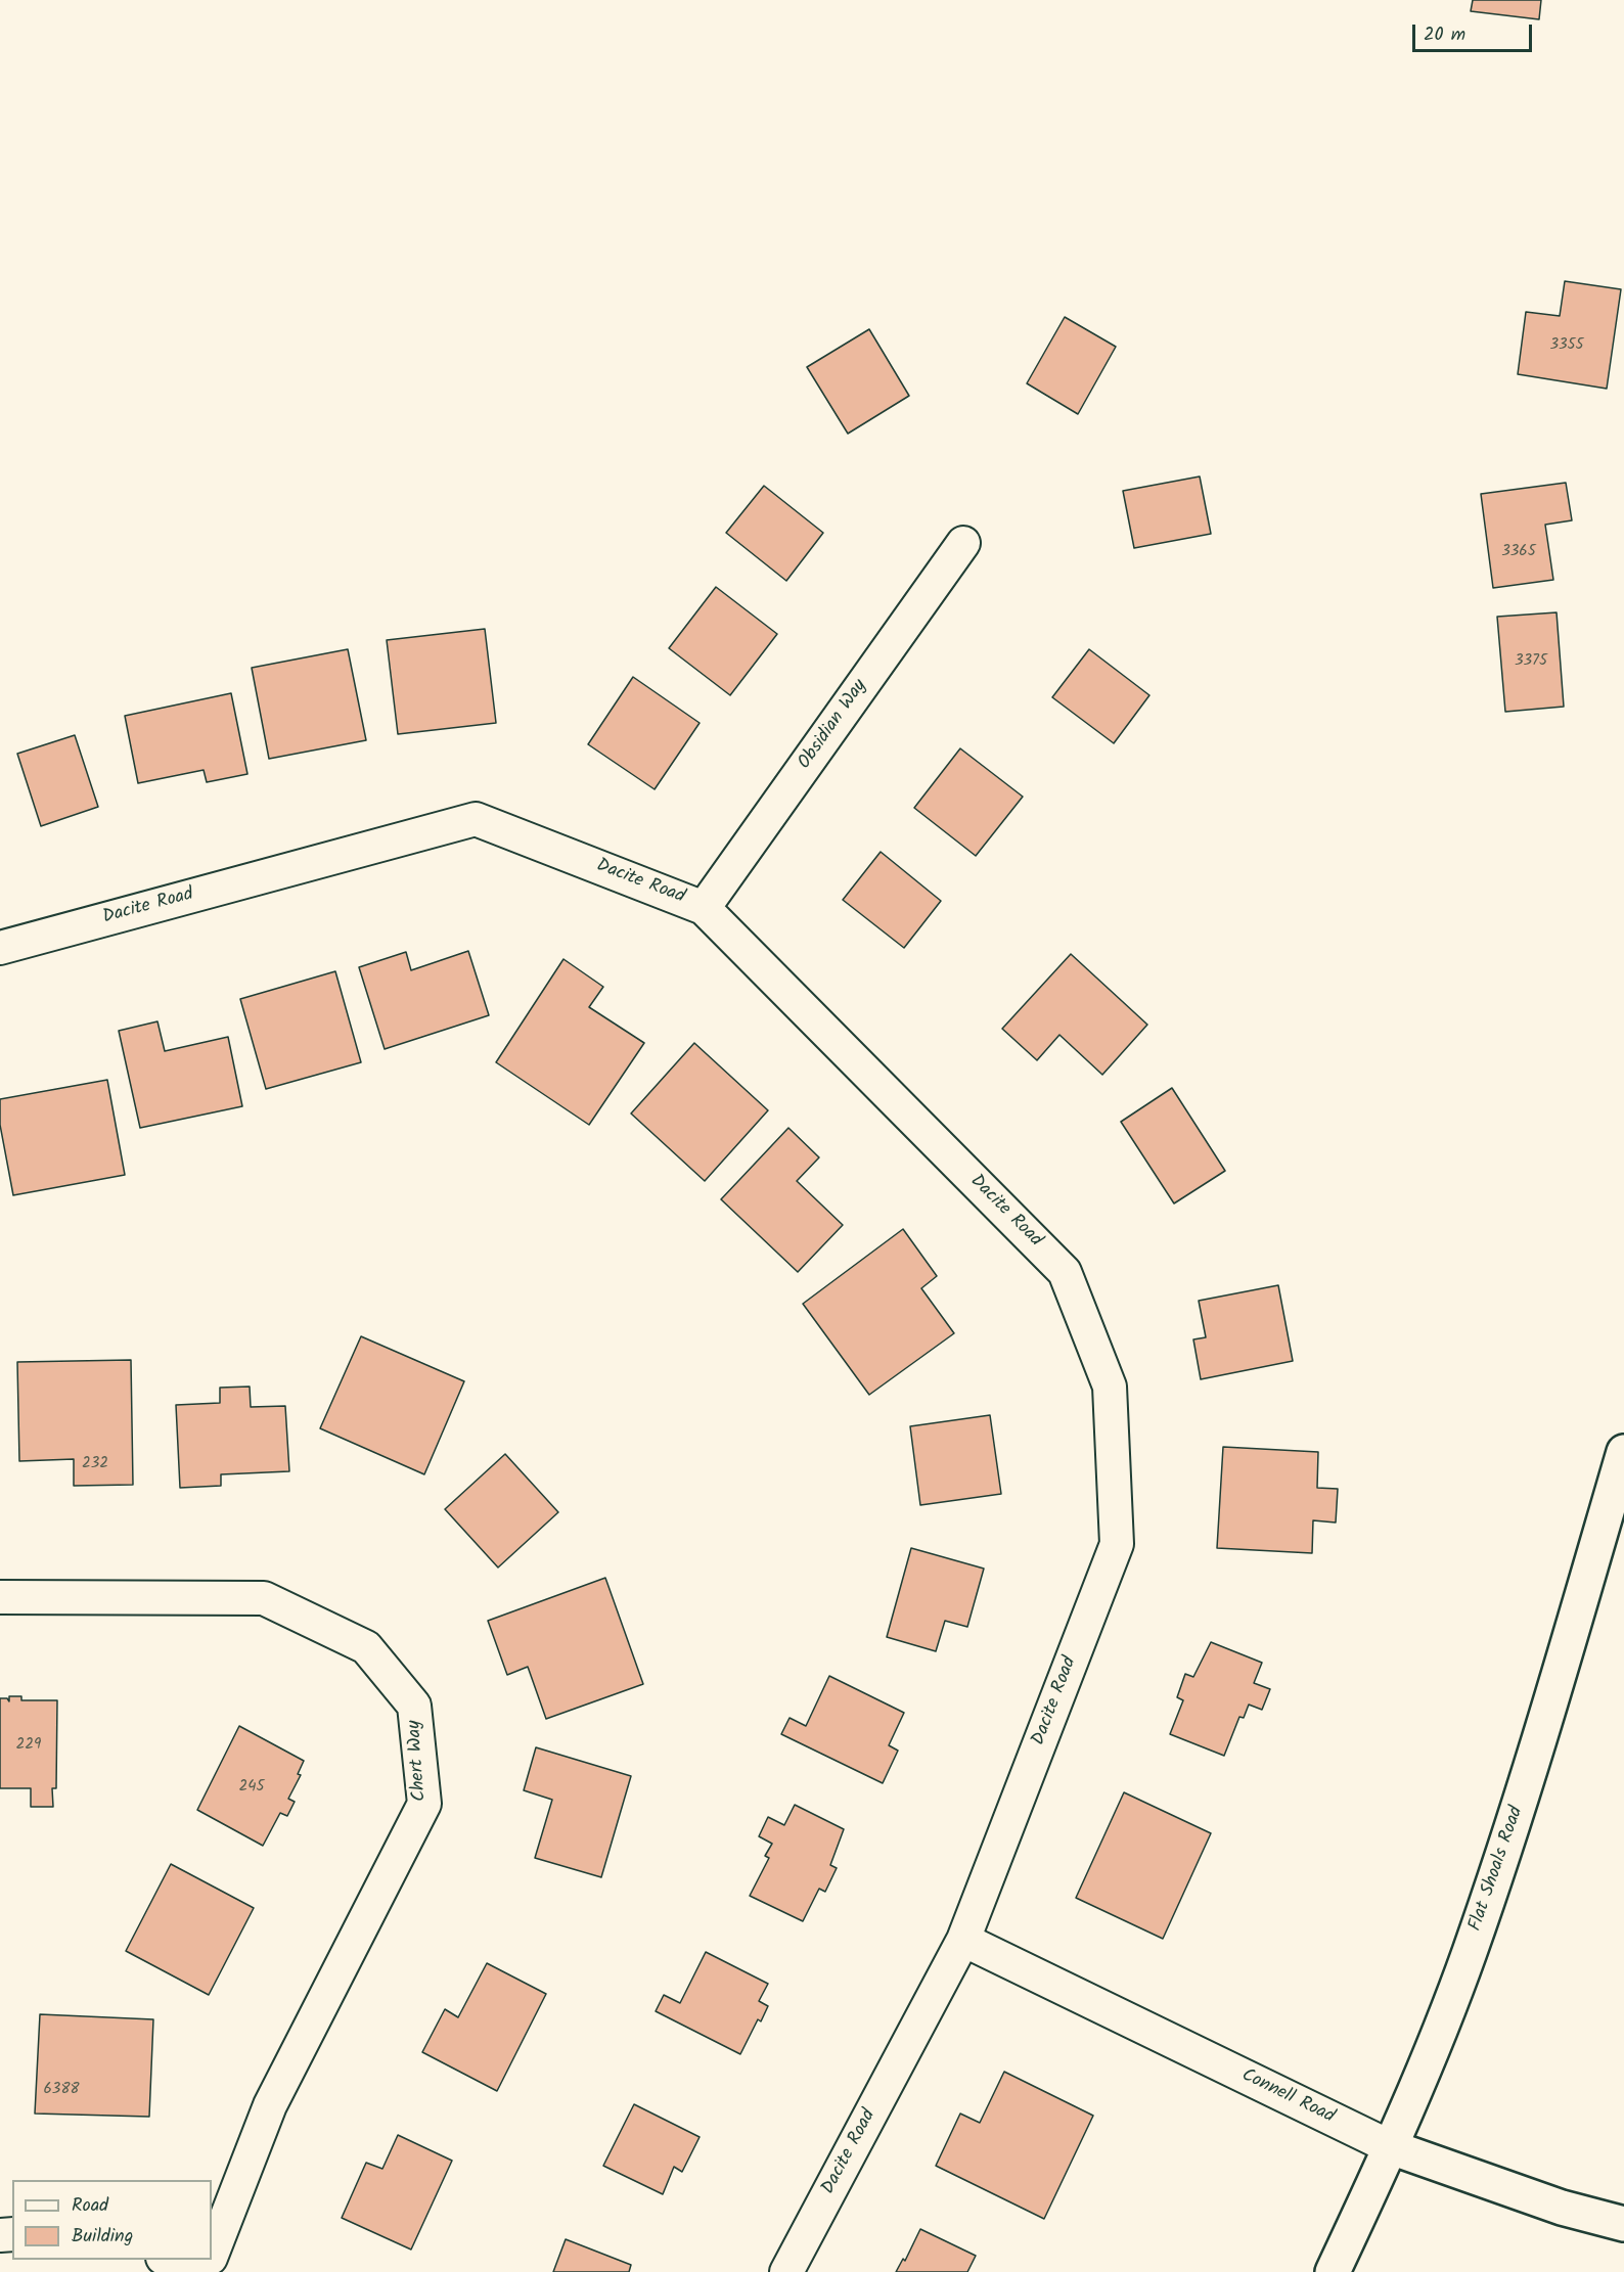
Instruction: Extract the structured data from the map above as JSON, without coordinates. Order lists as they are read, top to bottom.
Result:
{
  "streets": {
    "main road": ["Flat Shoals Road", "Connell Road"],
    "street": ["Obsidian Way", "Dacite Road", "Chert Way"]
  },
  "crossings": [
    ["Obsidian Way", "Dacite Road"],
    ["Dacite Road", "Connell Road"],
    ["Flat Shoals Road", "Connell Road"]
  ],
  "house_numbers": [
    "3355",
    "3365",
    "3375",
    "232",
    "229",
    "245",
    "6388"
  ],
  "legend": ["Road", "Building"],
  "scale_bar": "20 m"
}
